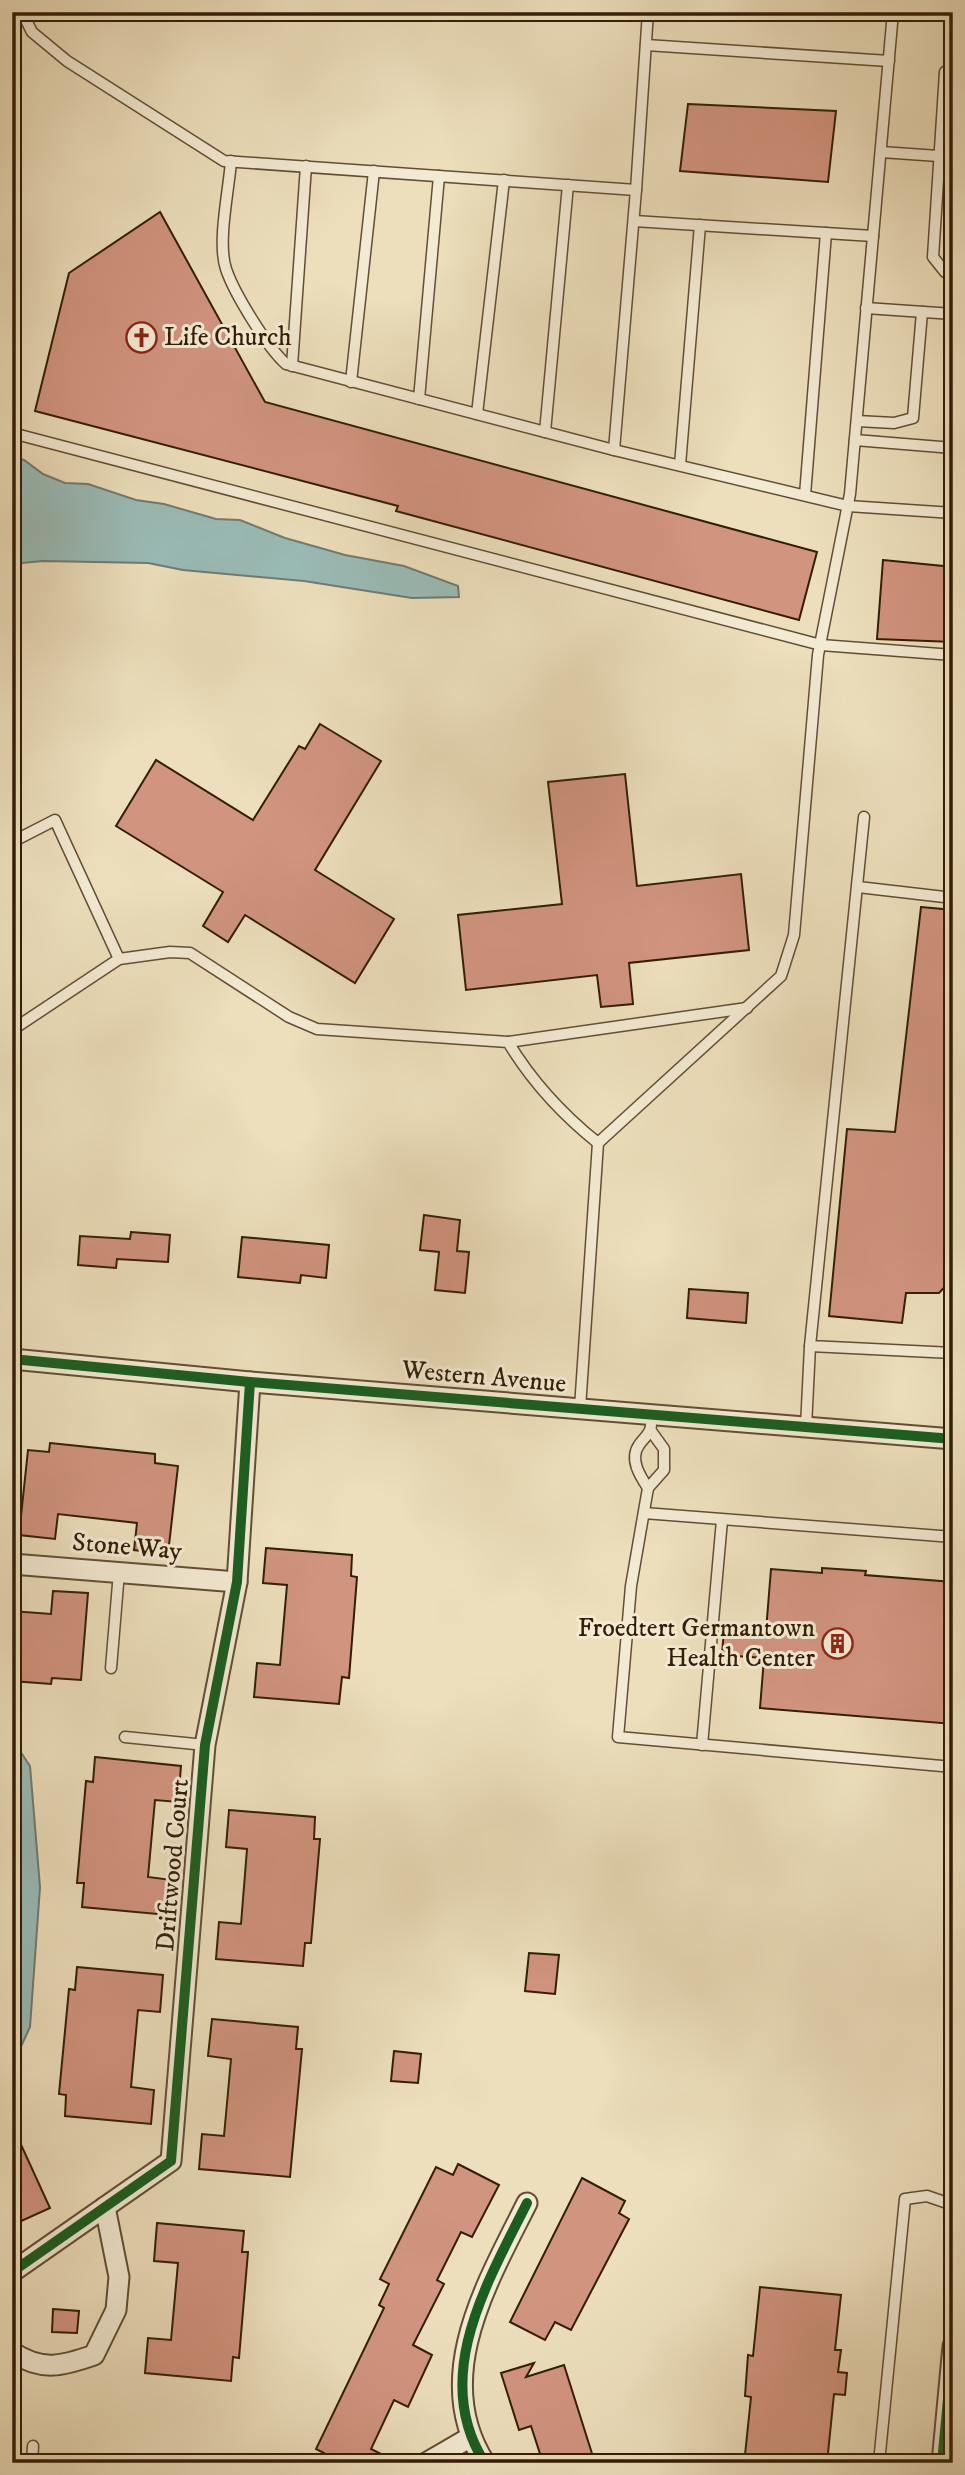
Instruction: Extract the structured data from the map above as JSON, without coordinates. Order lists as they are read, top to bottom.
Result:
{
  "streets": {
    "street": ["Western Avenue", "Stone Way", "Driftwood Court"]
  },
  "crossings": [
    ["Western Avenue", "Driftwood Court"],
    ["Stone Way", "Driftwood Court"]
  ],
  "places": {
    "church": ["Life Church"],
    "building": ["Froedtert Germantown Health Center"]
  }
}
